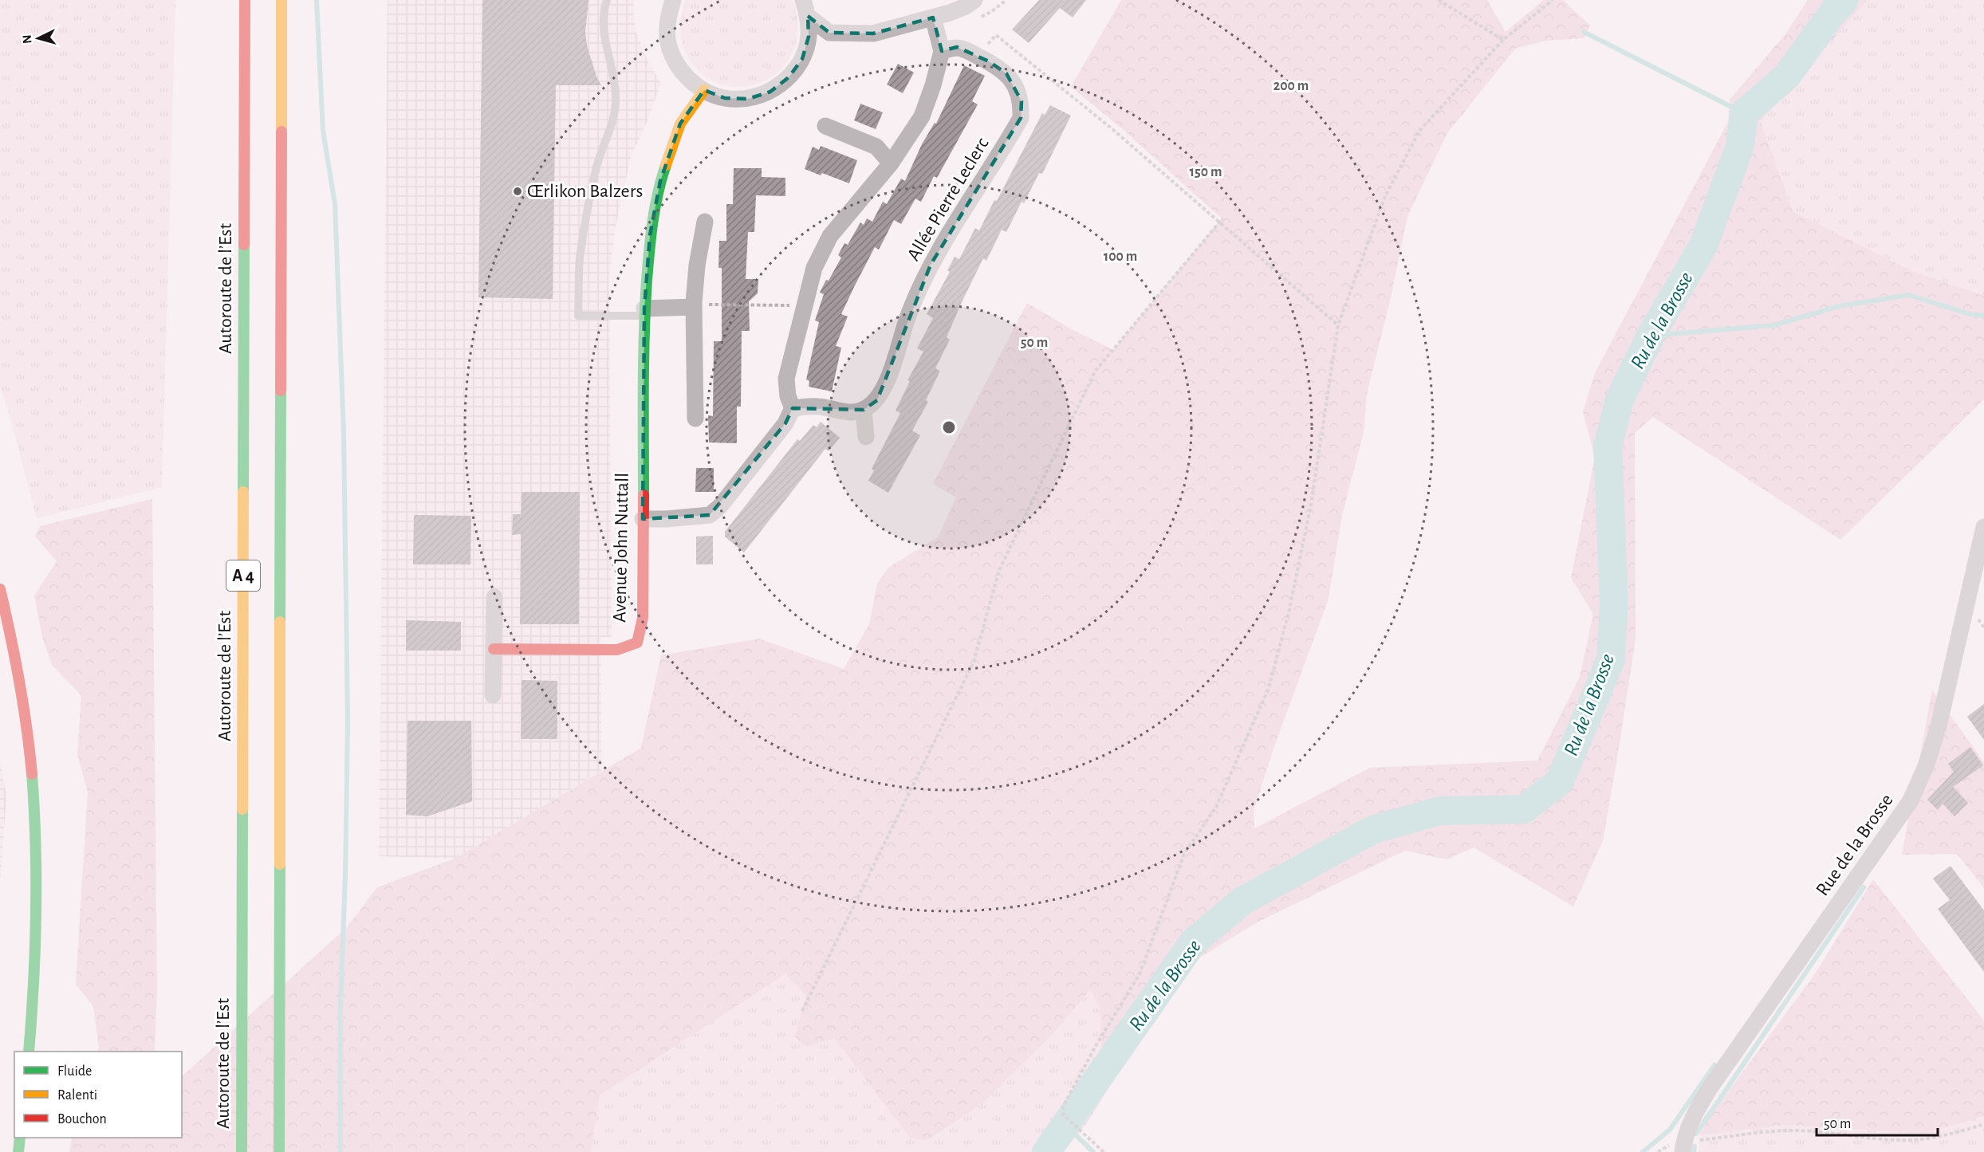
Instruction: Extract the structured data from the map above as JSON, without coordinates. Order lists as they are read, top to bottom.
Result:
{
  "streets": {
    "main road": ["Autoroute de l’Est", "Avenue John Nuttall", "A 4"],
    "street": ["Allée Pierre Leclerc", "Rue de la Brosse"]
  },
  "water": ["Ru de la Brosse"],
  "places": ["Œrlikon Balzers"],
  "legend": ["Fluide", "Ralenti", "Bouchon"],
  "scale_bar": "50 m",
  "north": "left",
  "rings": [
    "200 m",
    "150 m",
    "100 m",
    "50 m"
  ]
}
